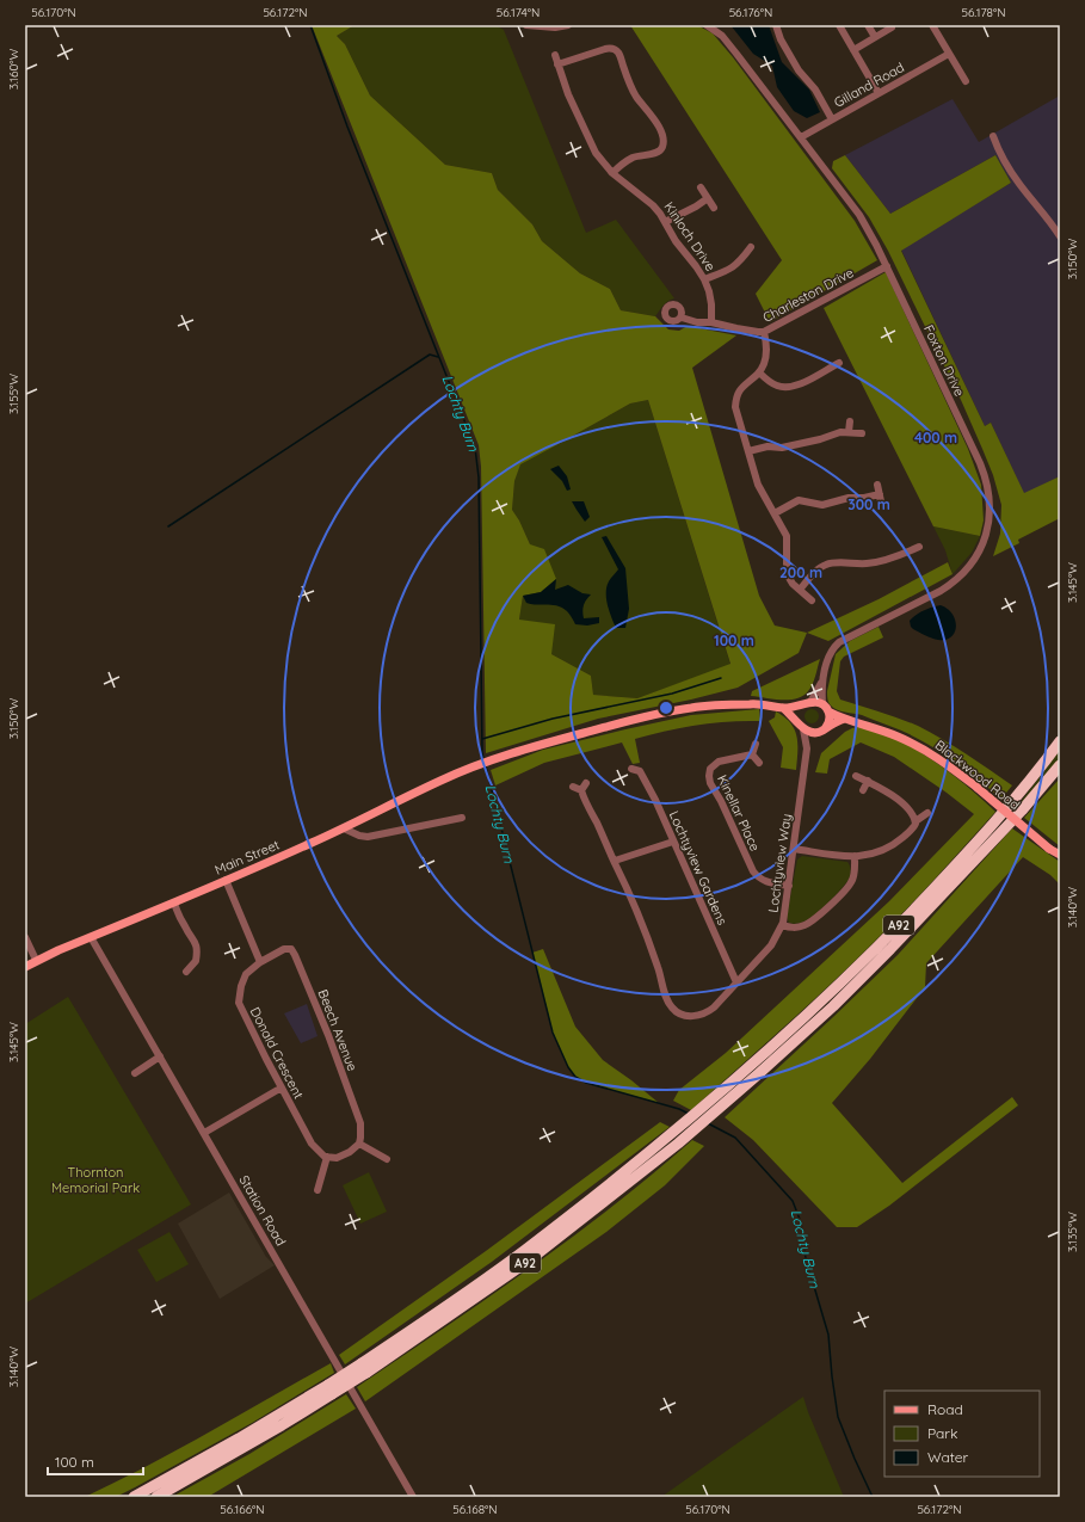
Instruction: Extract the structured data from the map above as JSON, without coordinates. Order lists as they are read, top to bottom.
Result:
{
  "streets": {
    "highway": ["A92"],
    "main road": ["Blackwood Road", "Main Street"],
    "street": [
      "Gilland Road",
      "Kinloch Drive",
      "Charleston Drive",
      "Foxton Drive",
      "Kinellar Place",
      "Lochtyview Way",
      "Lochtyview Gardens",
      "Beech Avenue",
      "Donald Crescent",
      "Station Road"
    ]
  },
  "crossings": [
    ["Gilland Road", "Foxton Drive"],
    ["Kinloch Drive", "Charleston Drive"],
    ["Charleston Drive", "Foxton Drive"],
    ["Foxton Drive", "Blackwood Road"],
    ["Foxton Drive", "Main Street"],
    ["Foxton Drive", "Lochtyview Way"],
    ["Blackwood Road", "Main Street"],
    ["Blackwood Road", "Lochtyview Way"],
    ["Kinellar Place", "Lochtyview Way"],
    ["Main Street", "Lochtyview Way"],
    ["Main Street", "Station Road"],
    ["Lochtyview Way", "Lochtyview Gardens"],
    ["Beech Avenue", "Donald Crescent"]
  ],
  "water": ["Lochty Burn"],
  "parks": ["Thornton Memorial Park"],
  "legend": ["Road", "Park", "Water"],
  "scale_bar": "100 m",
  "coordinates": [
    "56.170°N",
    "56.172°N",
    "56.174°N",
    "56.176°N",
    "56.178°N",
    "3.160°W",
    "3.150°W",
    "3.155°W",
    "3.145°W",
    "3.140°W",
    "3.135°W",
    "56.166°N",
    "56.168°N"
  ],
  "rings": [
    "400 m",
    "300 m",
    "200 m",
    "100 m"
  ]
}
